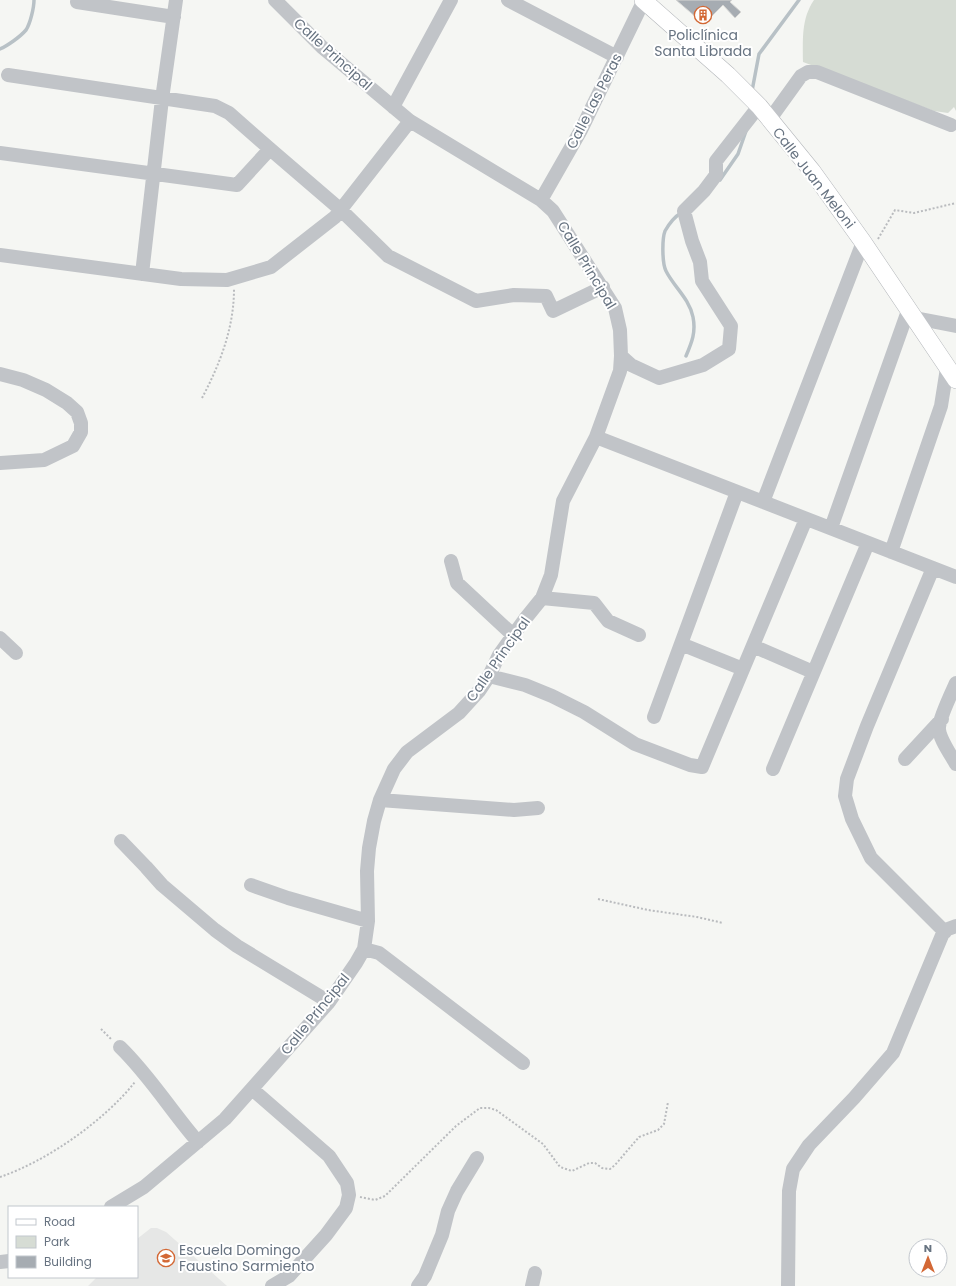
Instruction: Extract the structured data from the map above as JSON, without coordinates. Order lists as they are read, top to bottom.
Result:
{
  "streets": {
    "main road": ["Calle Juan Meloni"],
    "street": ["Calle Principal", "Calle Las Peras"]
  },
  "crossings": [
    ["Calle Principal", "Calle Las Peras"],
    ["Calle Las Peras", "Calle Juan Meloni"]
  ],
  "places": {
    "building": ["Policlínica Santa Librada"],
    "school or university": ["Escuela Domingo Faustino Sarmiento"]
  },
  "legend": ["Road", "Park", "Building"],
  "north": "top"
}
